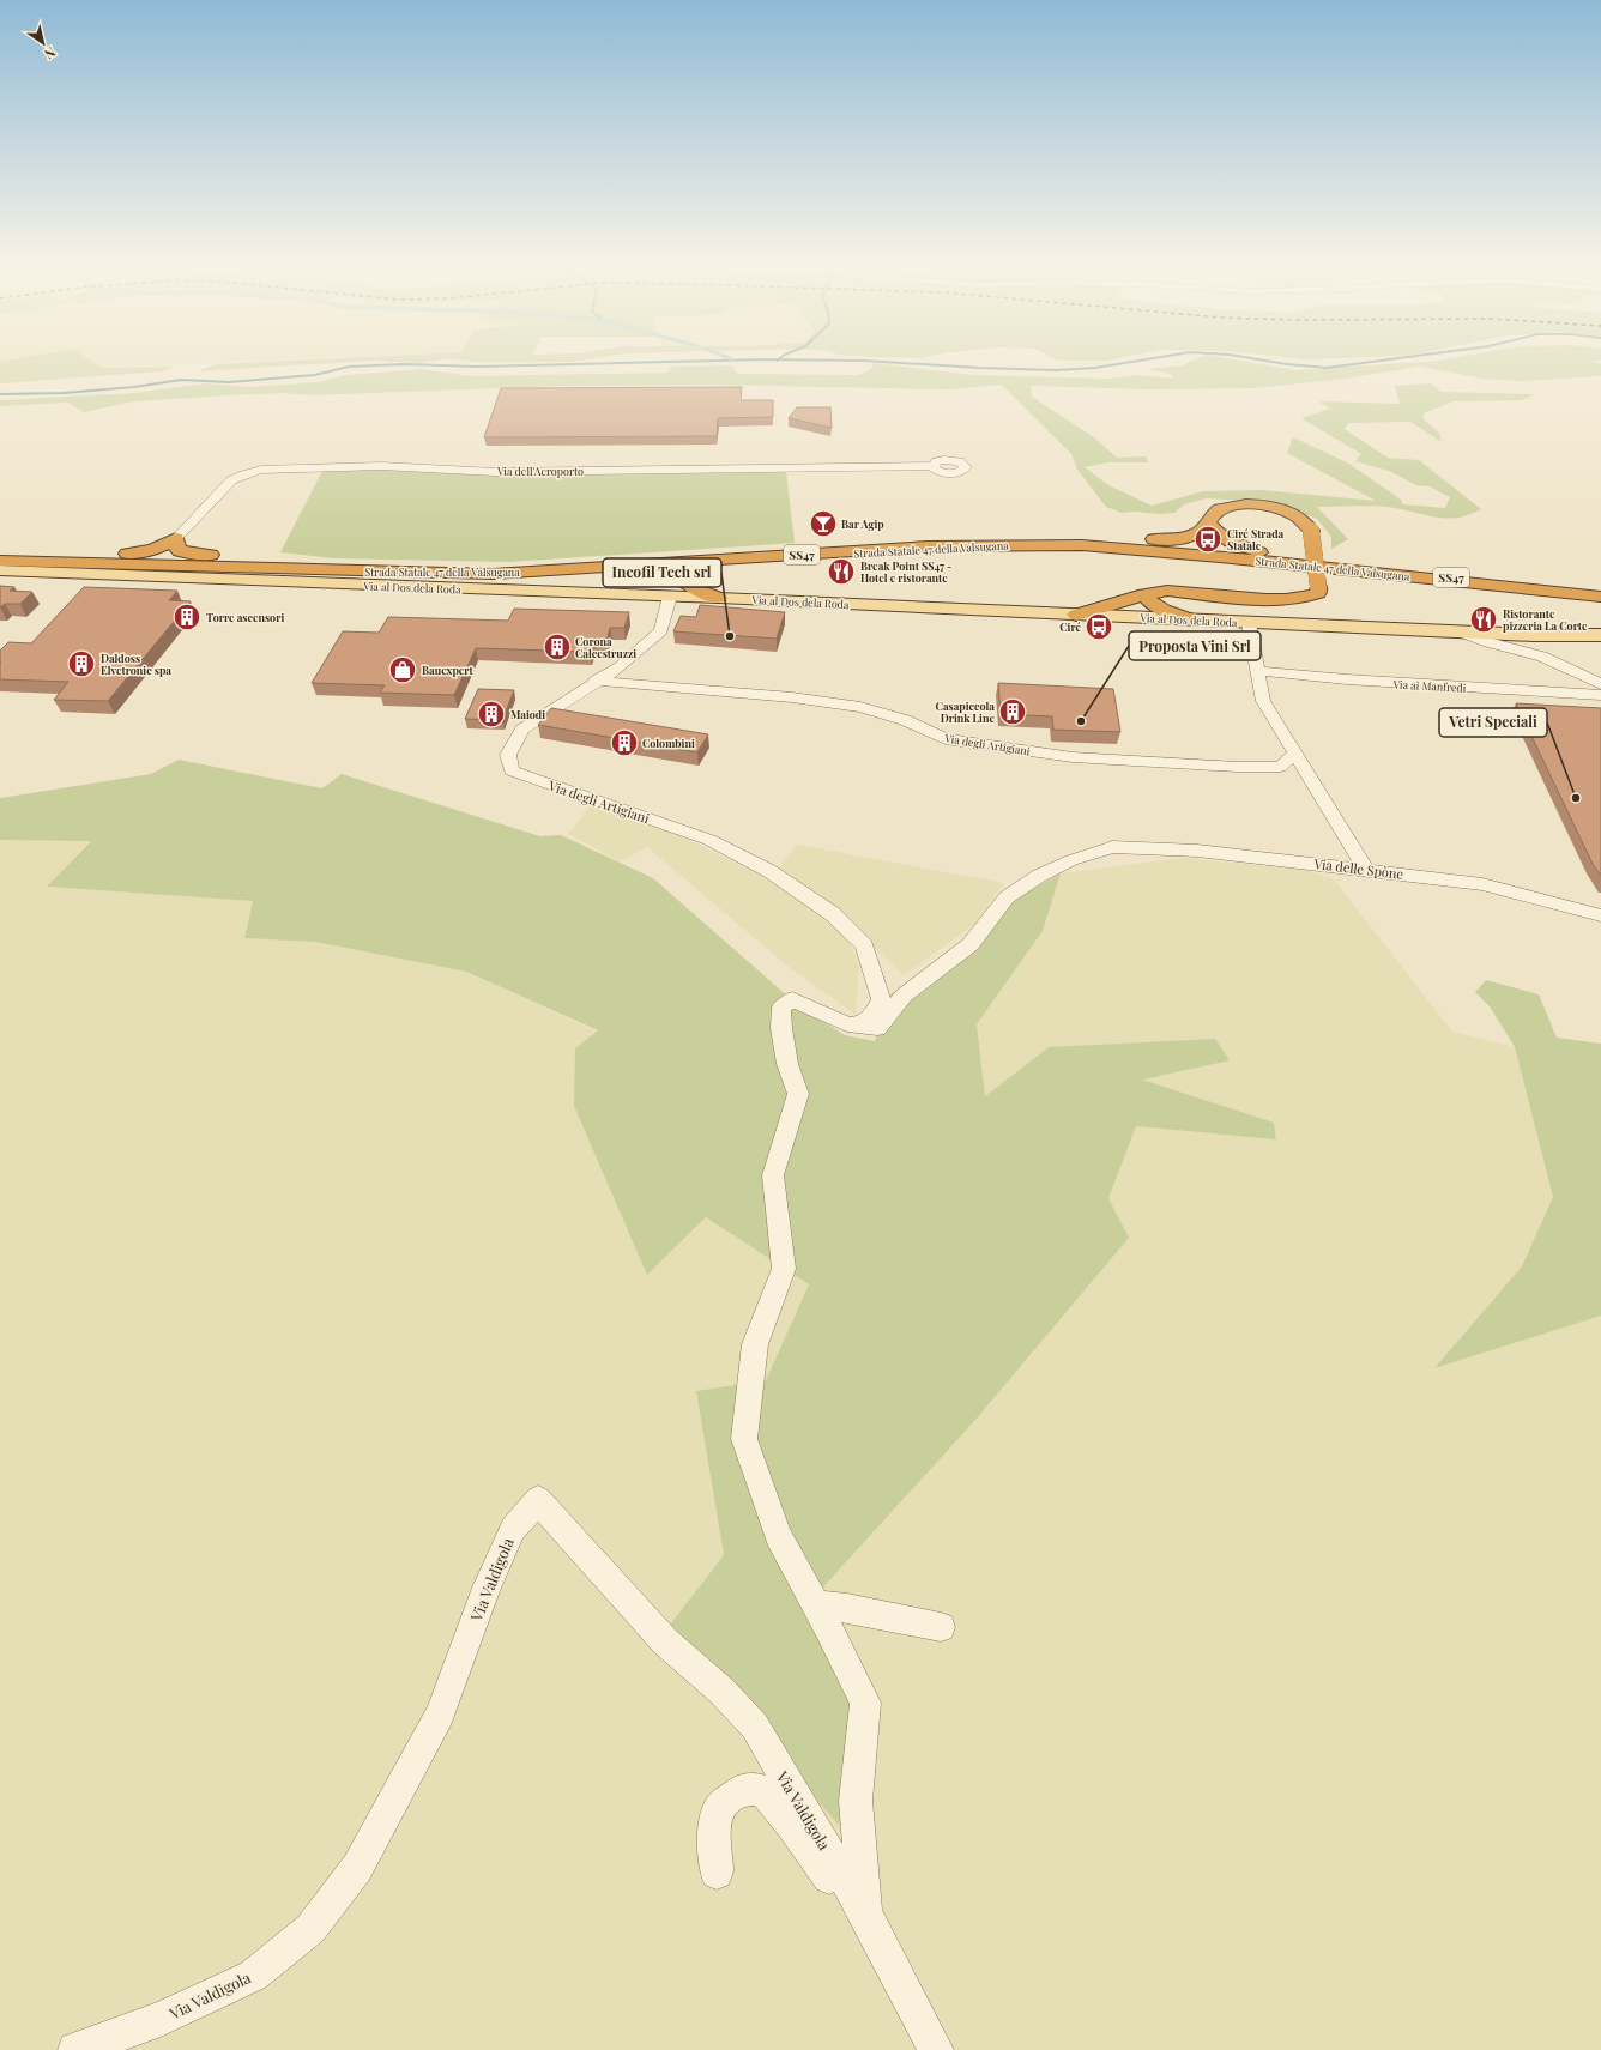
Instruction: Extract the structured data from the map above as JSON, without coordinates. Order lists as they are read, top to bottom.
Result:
{
  "streets": {
    "highway": ["Strada Statale 47 della Valsugana", "SS47"],
    "main road": ["Via al Dos dela Roda"],
    "street": [
      "Via dell'Aeroporto",
      "Via ai Manfredi",
      "Via degli Artigiani",
      "Via delle Spòne",
      "Via Valdigola"
    ]
  },
  "crossings": [
    ["Via al Dos dela Roda", "Via degli Artigiani"],
    ["Via degli Artigiani", "Via delle Spòne"]
  ],
  "places": {
    "bar": ["Bar Agip"],
    "bus stop": ["Ciré Strada Statale", "Ciré"],
    "restaurant": ["Break Point SS47 - Hotel e ristorante", "Ristorante pizzeria La Corte"],
    "building": [
      "Torre ascensori",
      "Corona Calcestruzzi",
      "Daldoss Elvetronic spa",
      "Casapiccola Drink Line",
      "Maiodi",
      "Colombini"
    ],
    "other": ["Incofil Tech srl", "Proposta Vini Srl", "Vetri Speciali"],
    "shop": ["Bauexpert"]
  },
  "north": "bottom right"
}
